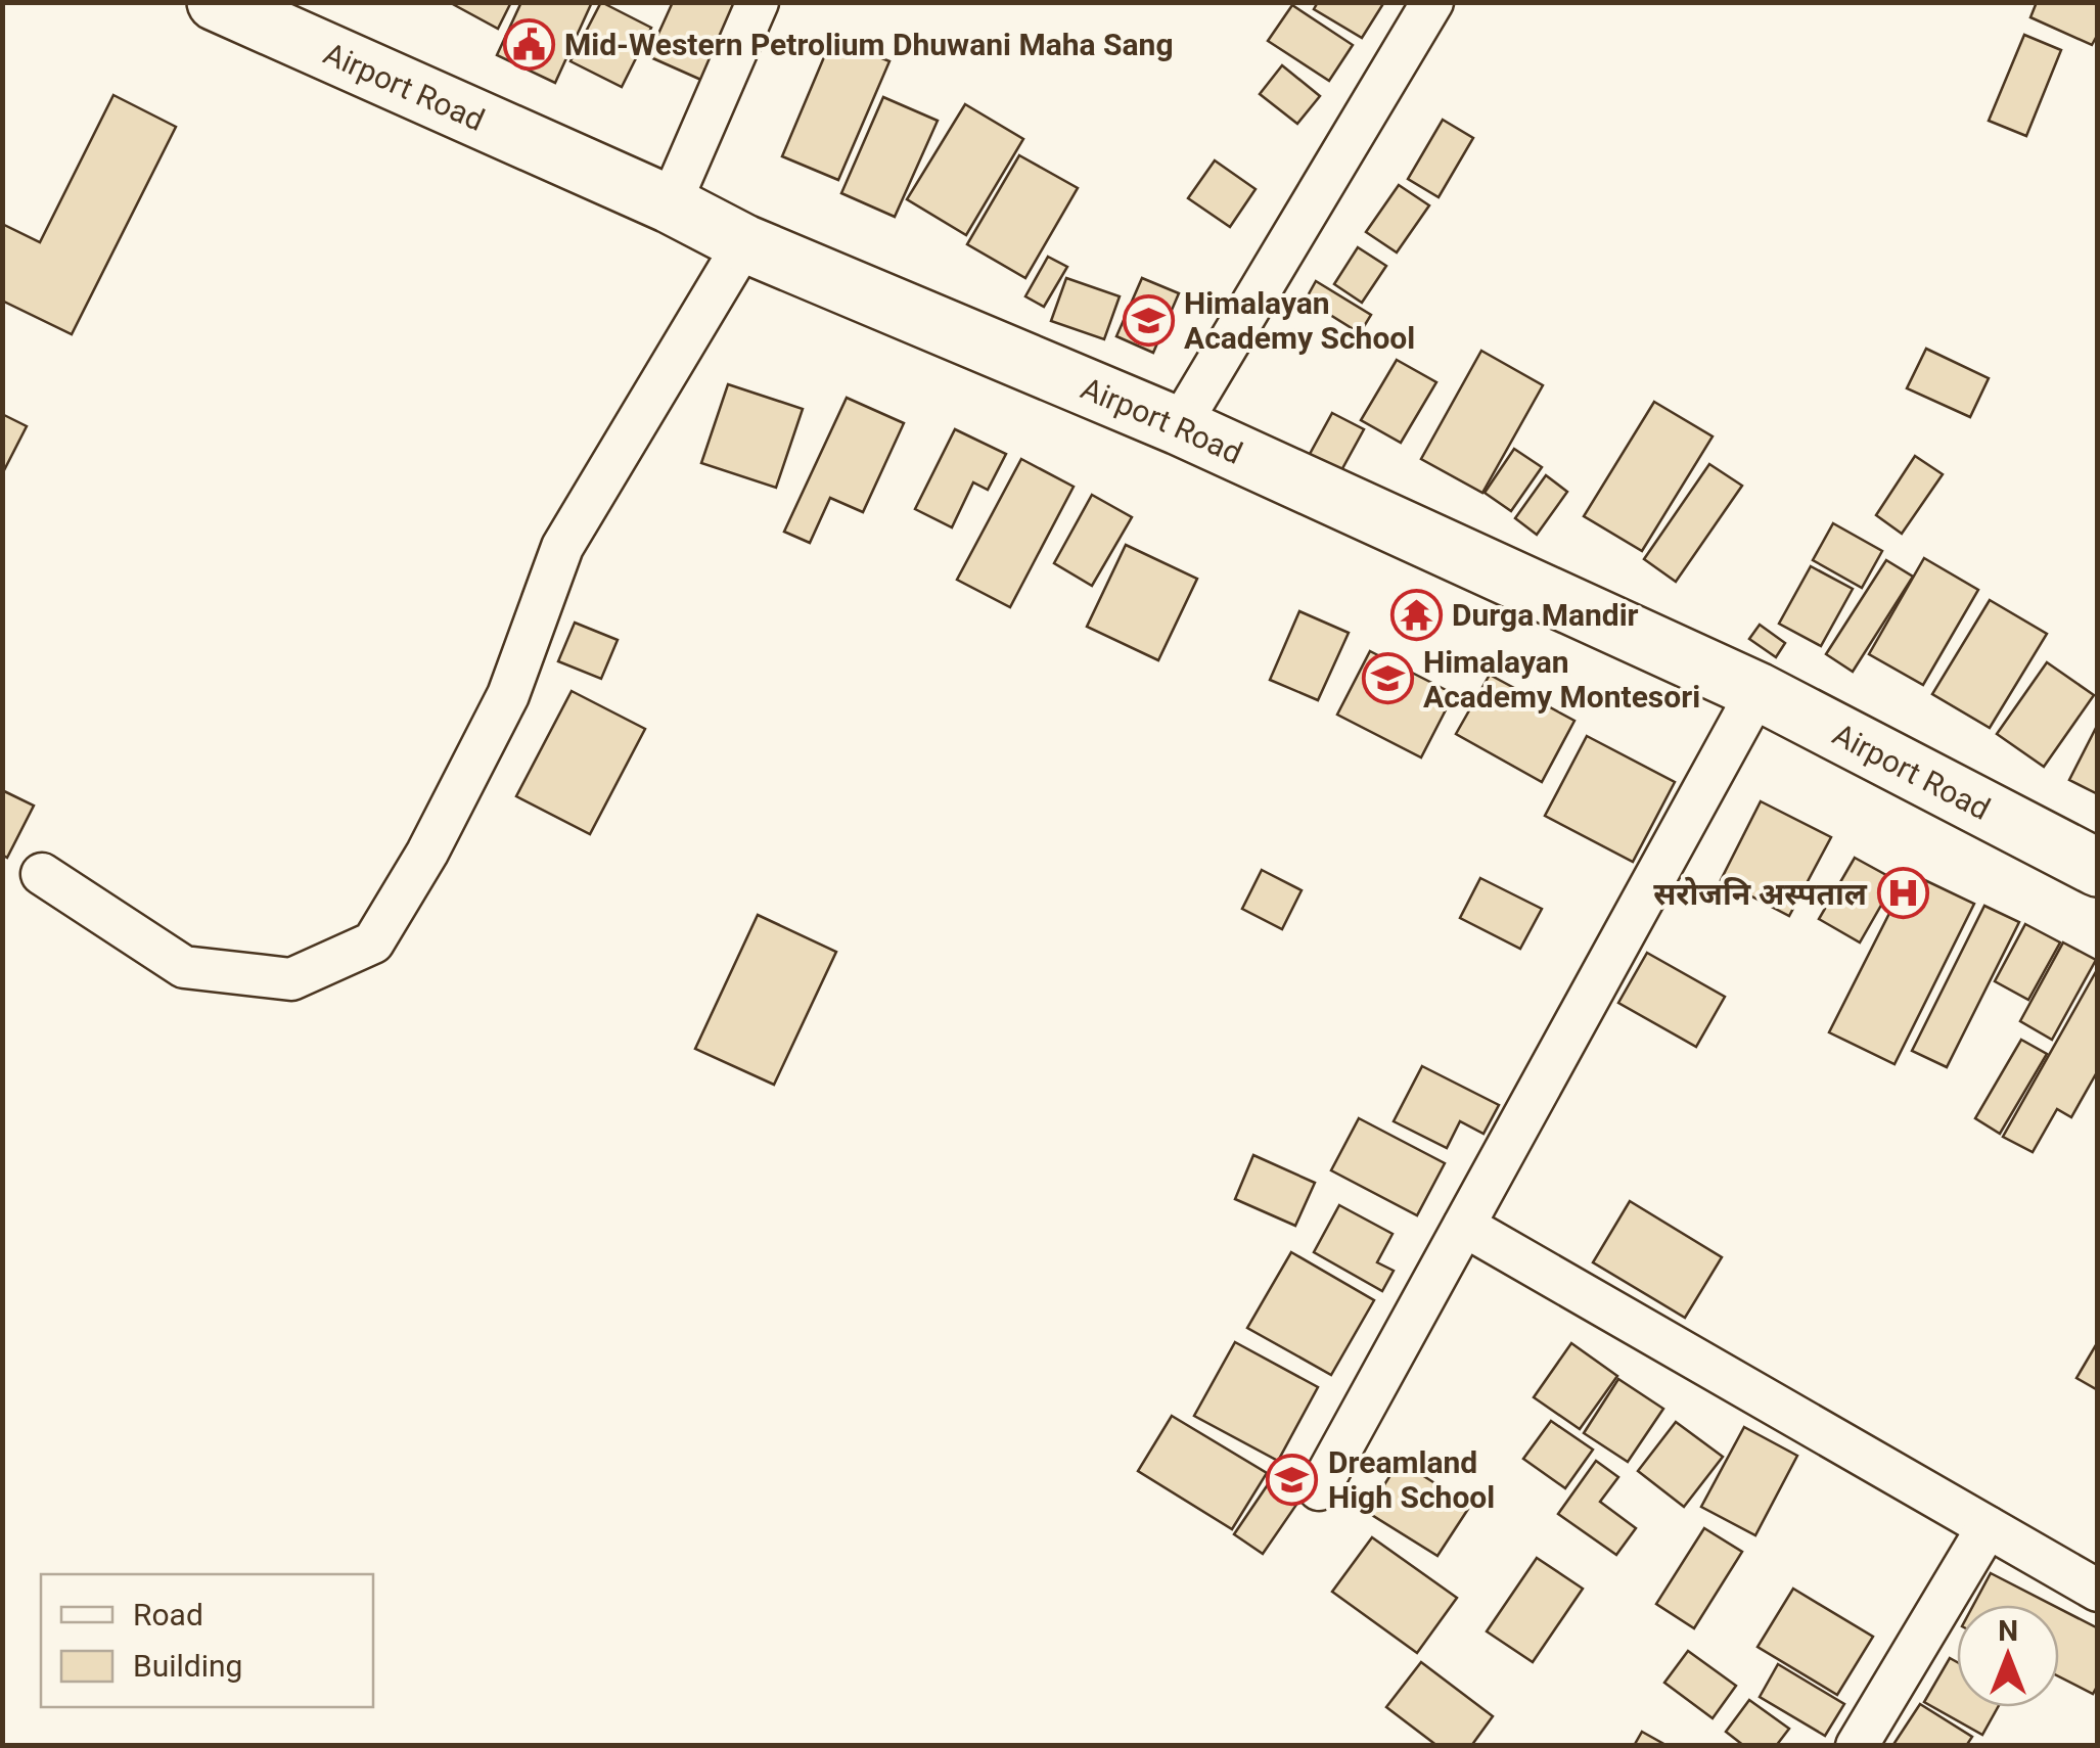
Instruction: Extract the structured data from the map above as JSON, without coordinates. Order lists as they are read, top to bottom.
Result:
{
  "streets": {
    "street": ["Airport Road"]
  },
  "places": {
    "public building": ["Mid-Western Petrolium Dhuwani Maha Sang"],
    "school or university": ["Himalayan Academy School", "Himalayan Academy Montesori", "Dreamland High School"],
    "temple": ["Durga Mandir"],
    "hospital": ["सराेजनि अस्पताल"]
  },
  "legend": ["Road", "Building"],
  "north": "top"
}
